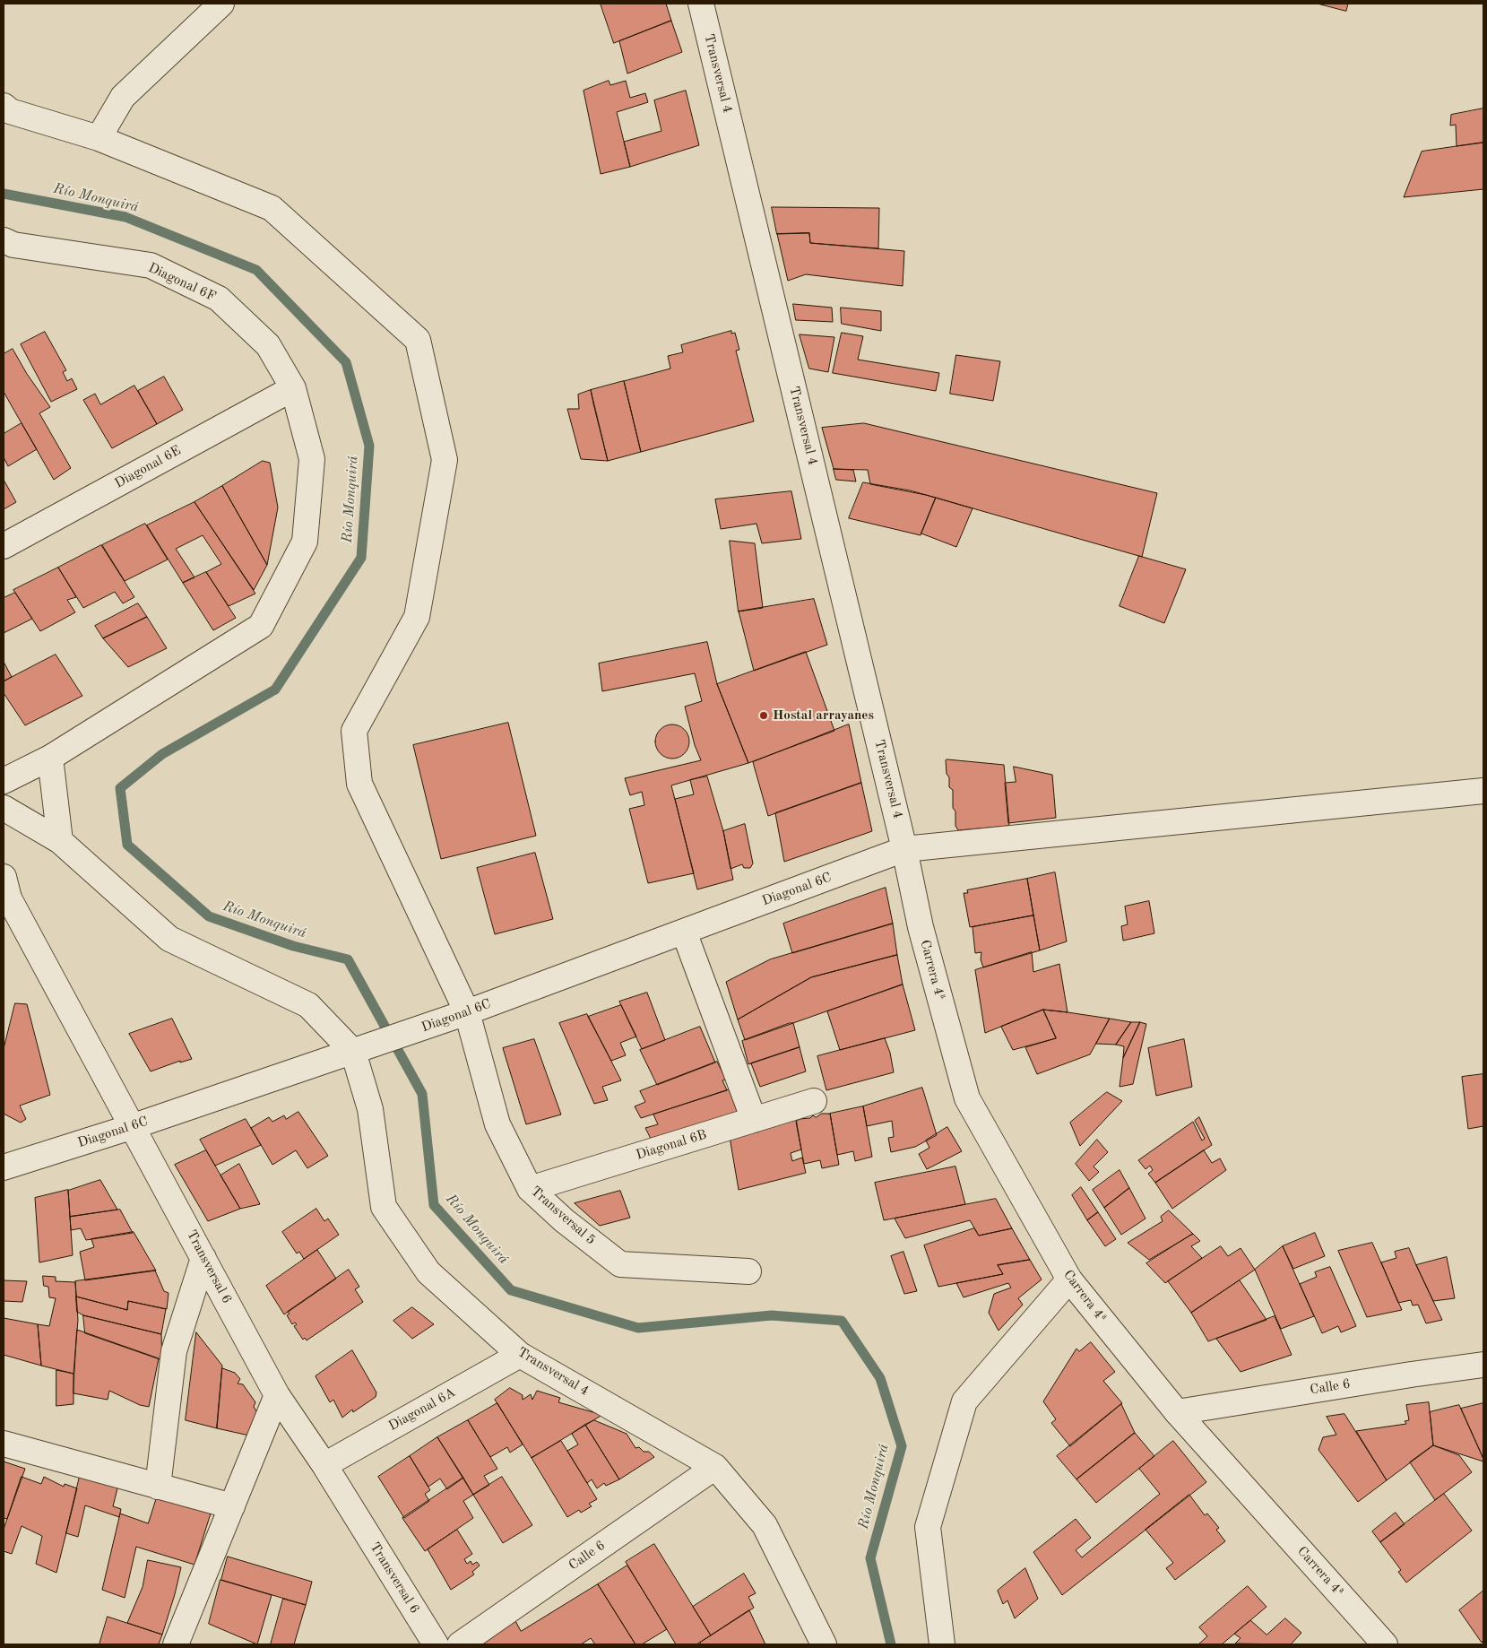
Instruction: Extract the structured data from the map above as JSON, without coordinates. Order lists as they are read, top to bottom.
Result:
{
  "streets": {
    "street": [
      "Transversal 4",
      "Diagonal 6F",
      "Diagonal 6E",
      "Diagonal 6C",
      "Carrera 4ª",
      "Diagonal 6B",
      "Transversal 5",
      "Transversal 6",
      "Calle 6",
      "Diagonal 6A"
    ]
  },
  "crossings": [
    ["Transversal 4", "Diagonal 6C"],
    ["Transversal 4", "Carrera 4ª"],
    ["Transversal 4", "Calle 6"],
    ["Transversal 4", "Diagonal 6A"],
    ["Diagonal 6F", "Diagonal 6E"],
    ["Diagonal 6C", "Carrera 4ª"],
    ["Diagonal 6C", "Transversal 5"],
    ["Diagonal 6C", "Transversal 6"],
    ["Carrera 4ª", "Calle 6"],
    ["Diagonal 6B", "Transversal 5"],
    ["Transversal 6", "Diagonal 6A"]
  ],
  "water": ["Río Monquirá"],
  "places": ["Hostal arrayanes"]
}
